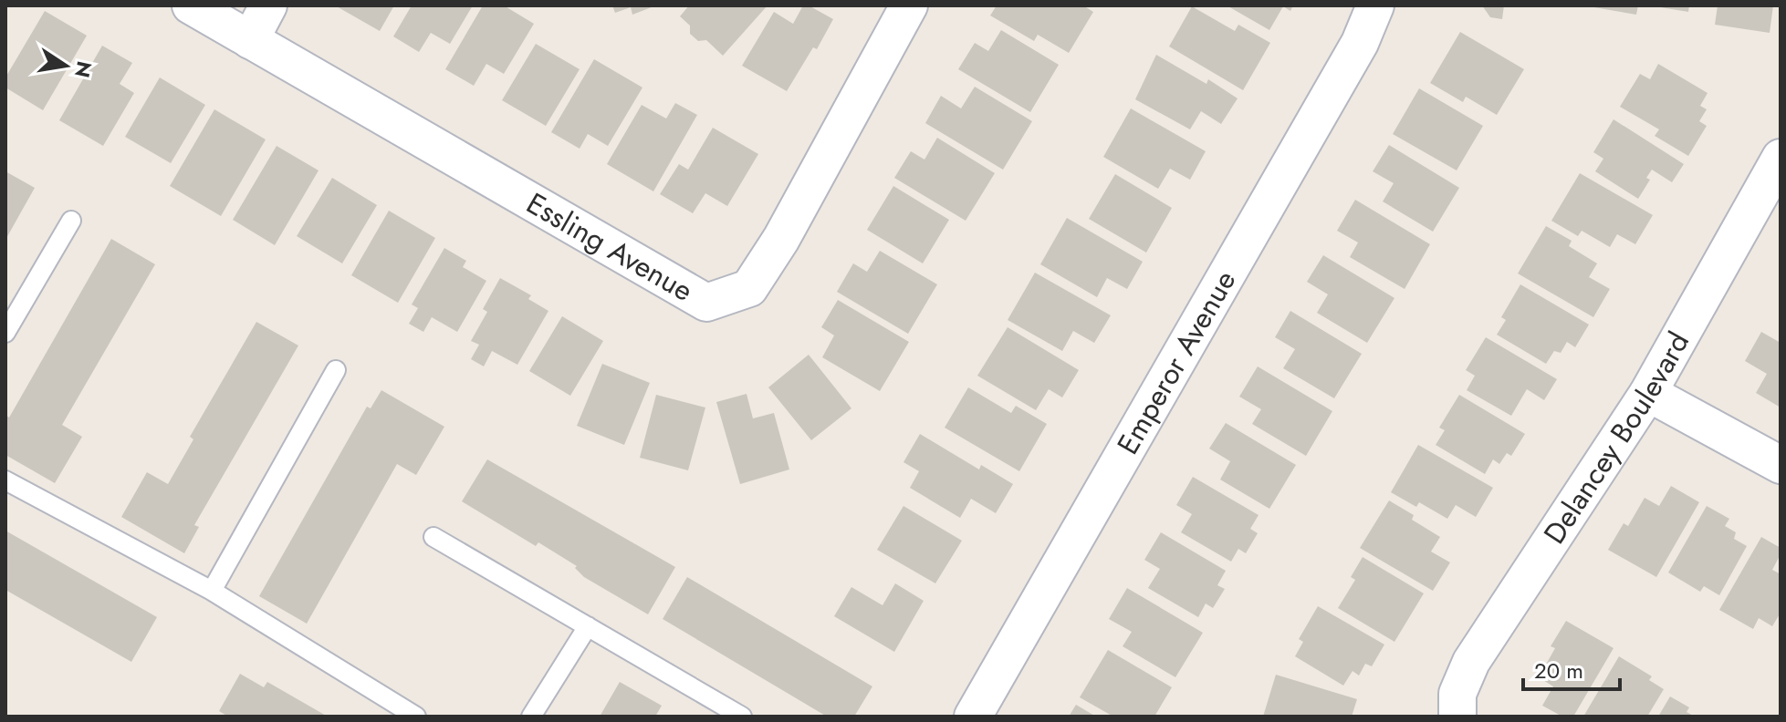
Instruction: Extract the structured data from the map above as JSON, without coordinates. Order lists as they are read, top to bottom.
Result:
{
  "streets": {
    "street": ["Essling Avenue", "Emperor Avenue", "Delancey Boulevard"]
  },
  "scale_bar": "20 m",
  "north": "right"
}
